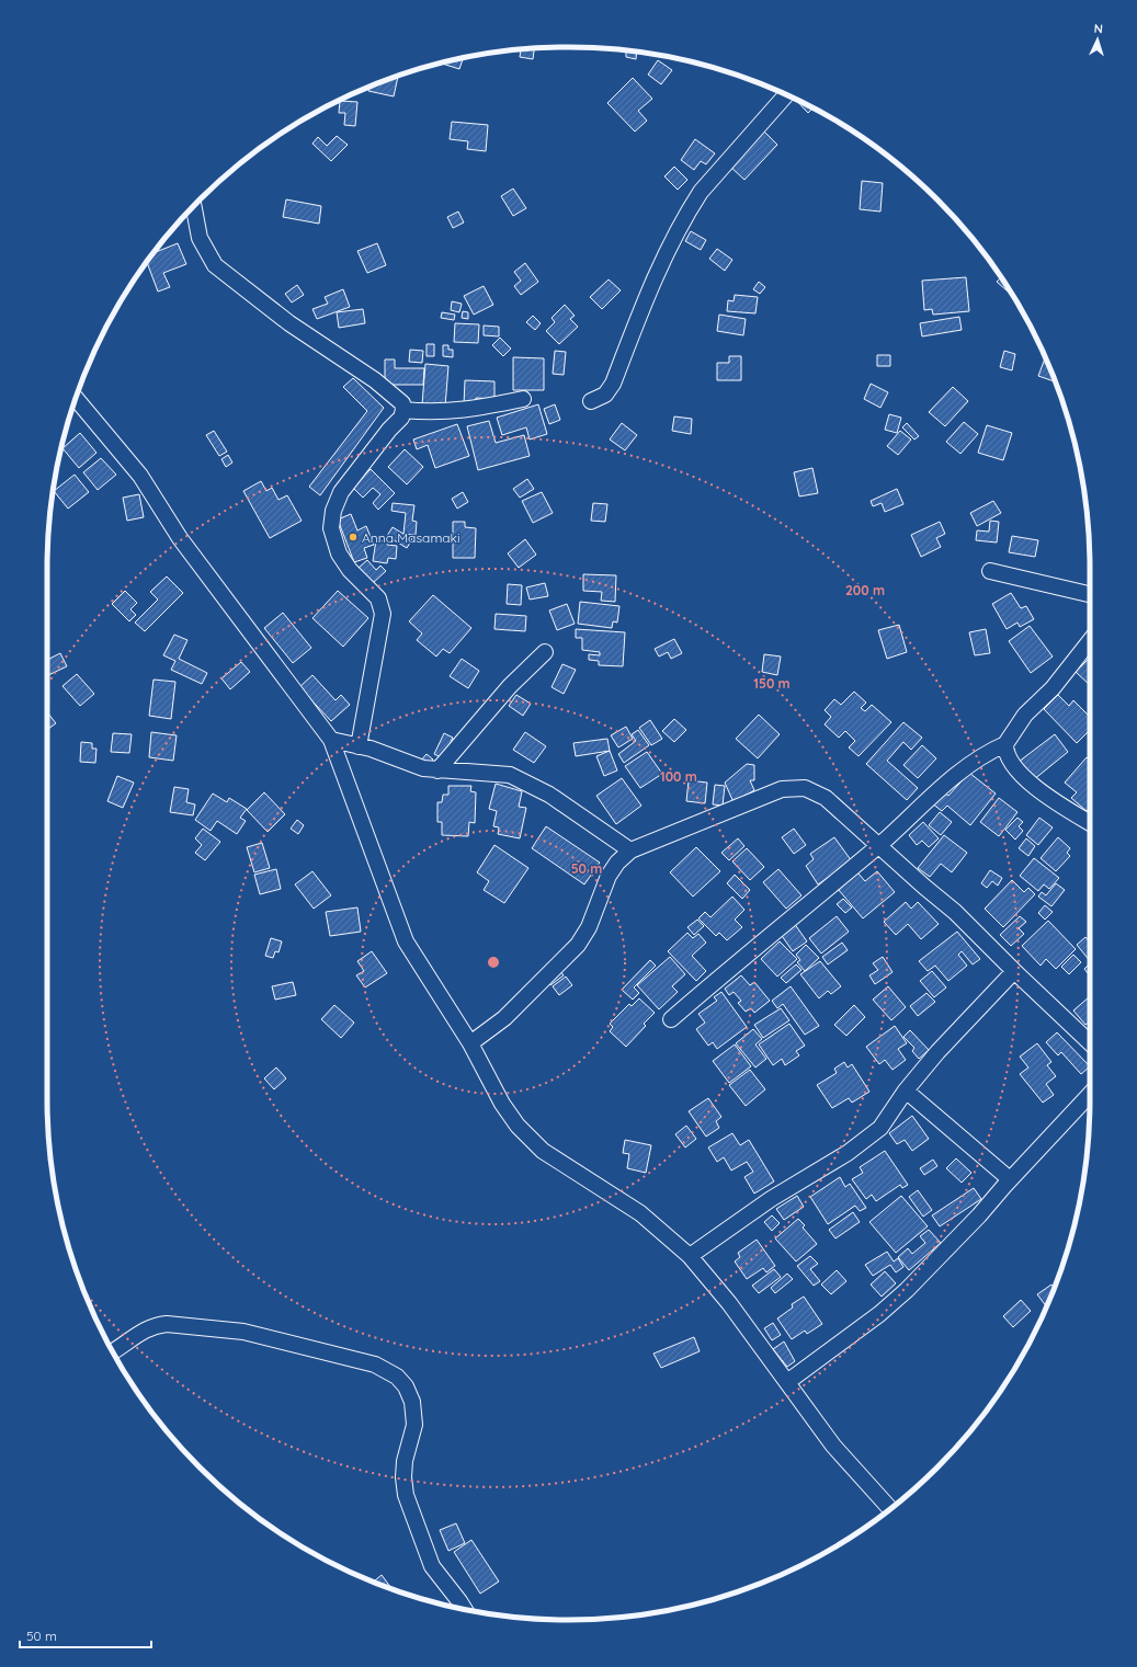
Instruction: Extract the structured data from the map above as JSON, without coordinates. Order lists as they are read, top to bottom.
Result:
{
  "places": ["Anna Masamaki"],
  "scale_bar": "50 m",
  "north": "top",
  "rings": [
    "200 m",
    "150 m",
    "100 m",
    "50 m"
  ]
}
